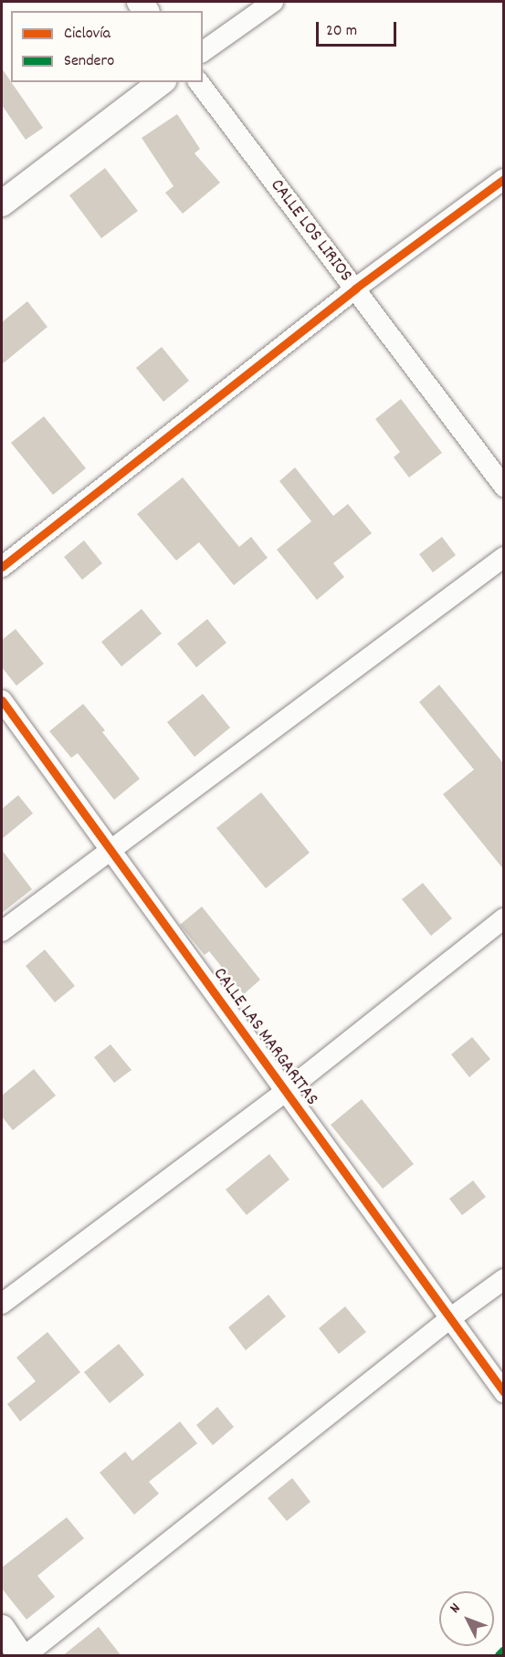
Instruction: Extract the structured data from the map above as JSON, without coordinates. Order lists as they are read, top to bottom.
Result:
{
  "streets": {
    "street": ["CALLE LOS LIRIOS", "CALLE LAS MARGARITAS"]
  },
  "legend": ["Ciclovía", "Sendero"],
  "scale_bar": "20 m",
  "north": "top left"
}
